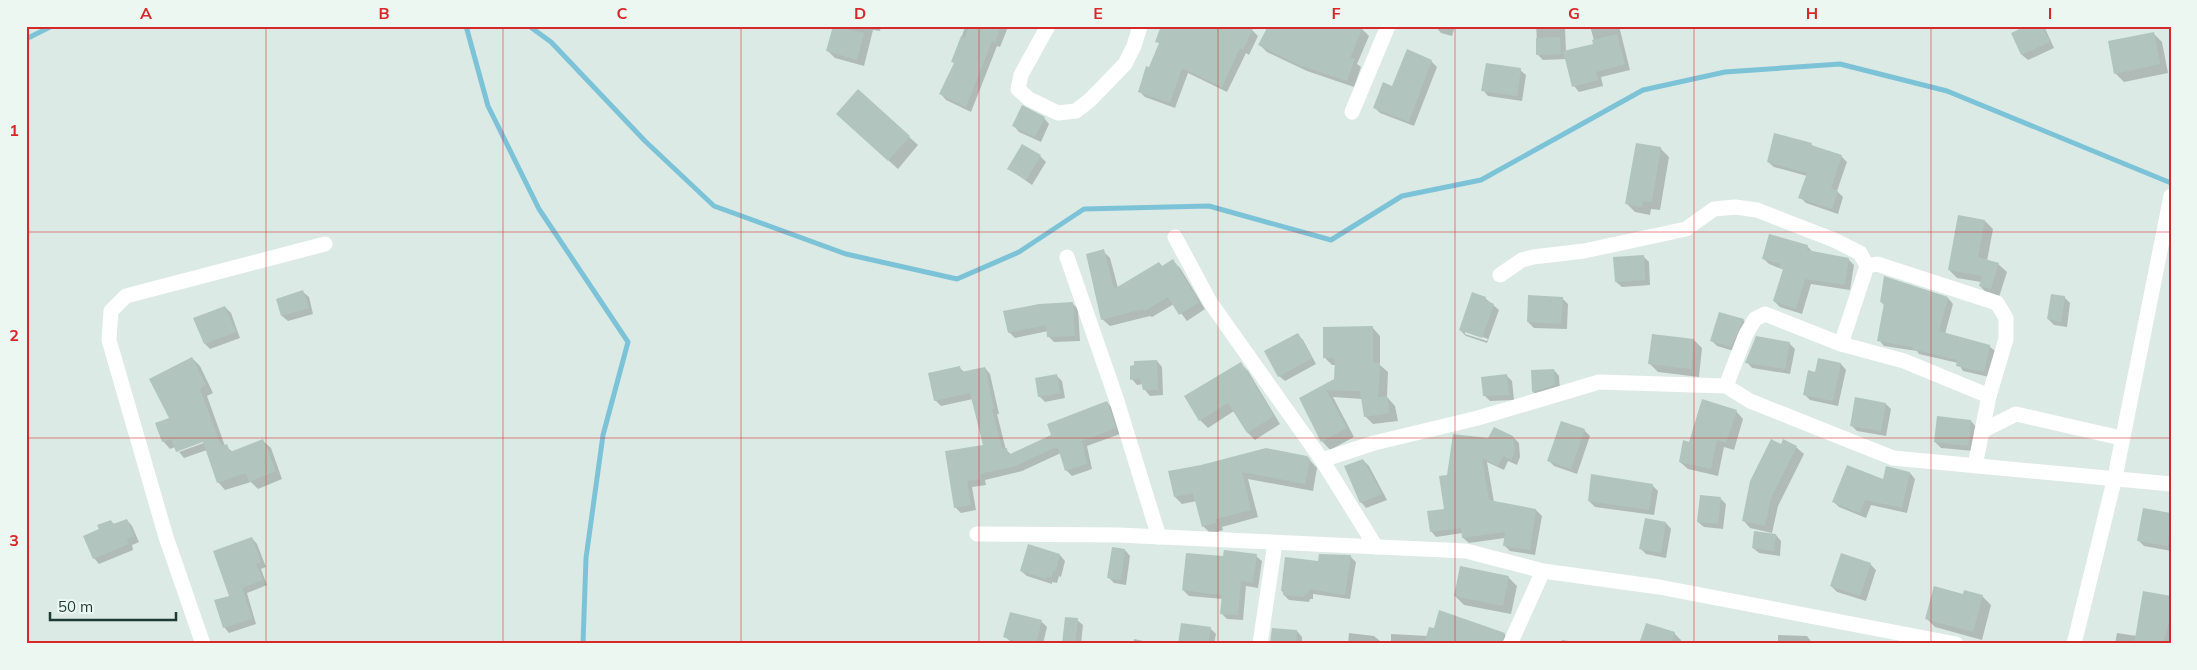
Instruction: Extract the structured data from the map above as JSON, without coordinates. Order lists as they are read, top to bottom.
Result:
{
  "scale_bar": "50 m",
  "grid": {
    "columns": [
      "A",
      "B",
      "C",
      "D",
      "E",
      "F",
      "G",
      "H",
      "I"
    ],
    "rows": ["1", "2", "3"]
  }
}
